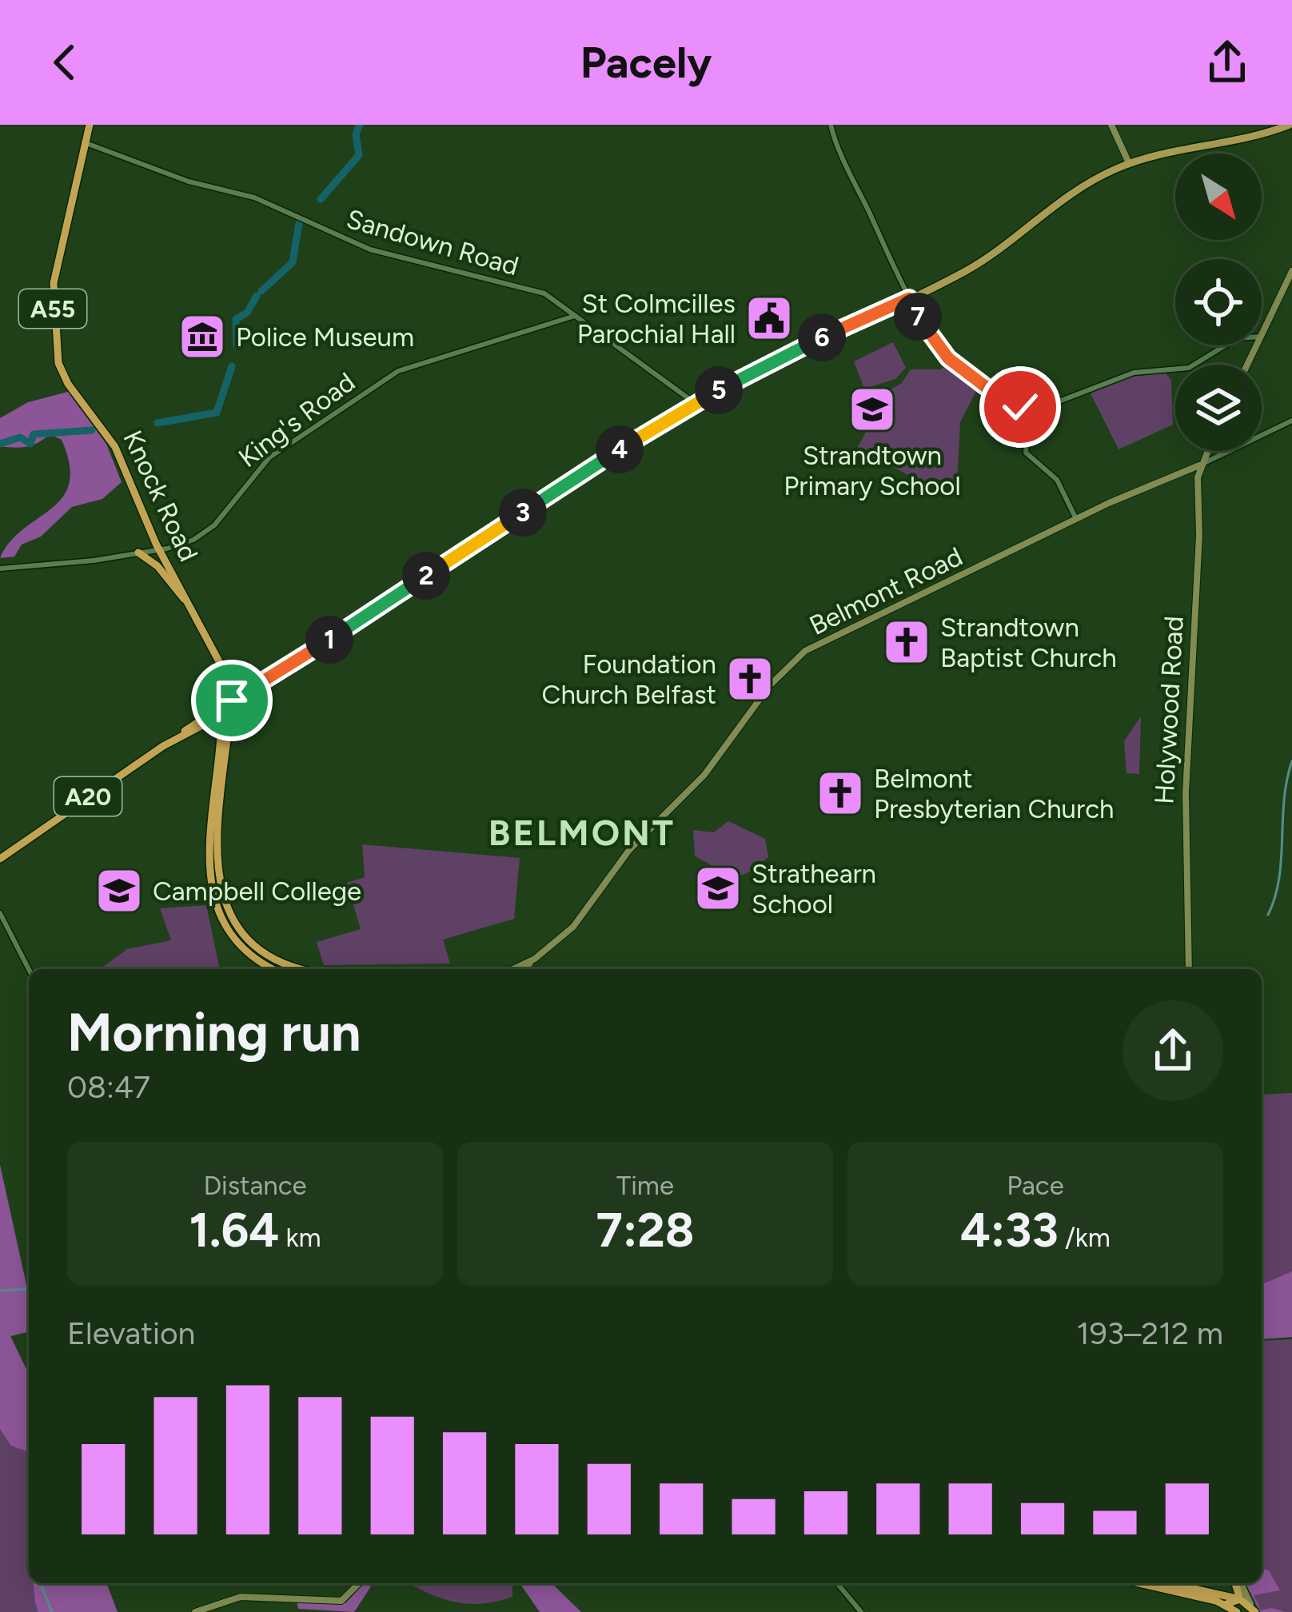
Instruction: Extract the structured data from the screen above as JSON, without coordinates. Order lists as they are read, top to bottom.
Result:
{
  "streets": {
    "highway": ["A55", "Knock Road", "A20"],
    "main road": ["Belmont Road", "Holywood Road"],
    "street": ["Sandown Road", "King's Road"]
  },
  "crossings": [
    ["Sandown Road", "King's Road"],
    ["Sandown Road", "Knock Road"],
    ["Sandown Road", "A20"],
    ["A55", "Knock Road"],
    ["A55", "A20"],
    ["King's Road", "Knock Road"],
    ["Knock Road", "A20"],
    ["Belmont Road", "Holywood Road"]
  ],
  "districts": ["BELMONT"],
  "places": {
    "public building": ["St Colmcilles Parochial Hall"],
    "museum": ["Police Museum"],
    "school or university": ["Strandtown Primary School", "Strathearn School", "Campbell College"],
    "church": ["Strandtown Baptist Church", "Foundation Church Belfast", "Belmont Presbyterian Church"]
  },
  "north": "bottom right",
  "page": {
    "header": "Pacely",
    "pins": [
      "7",
      "6",
      "5",
      "4",
      "3",
      "2",
      "1"
    ],
    "heading": ["Morning run", "08:47"],
    "stats": [
      ["Distance", "1.64 km"],
      ["Time", "7:28"],
      ["Pace", "4:33 /km"]
    ],
    "chart": ["Elevation", "193–212 m"]
  }
}
